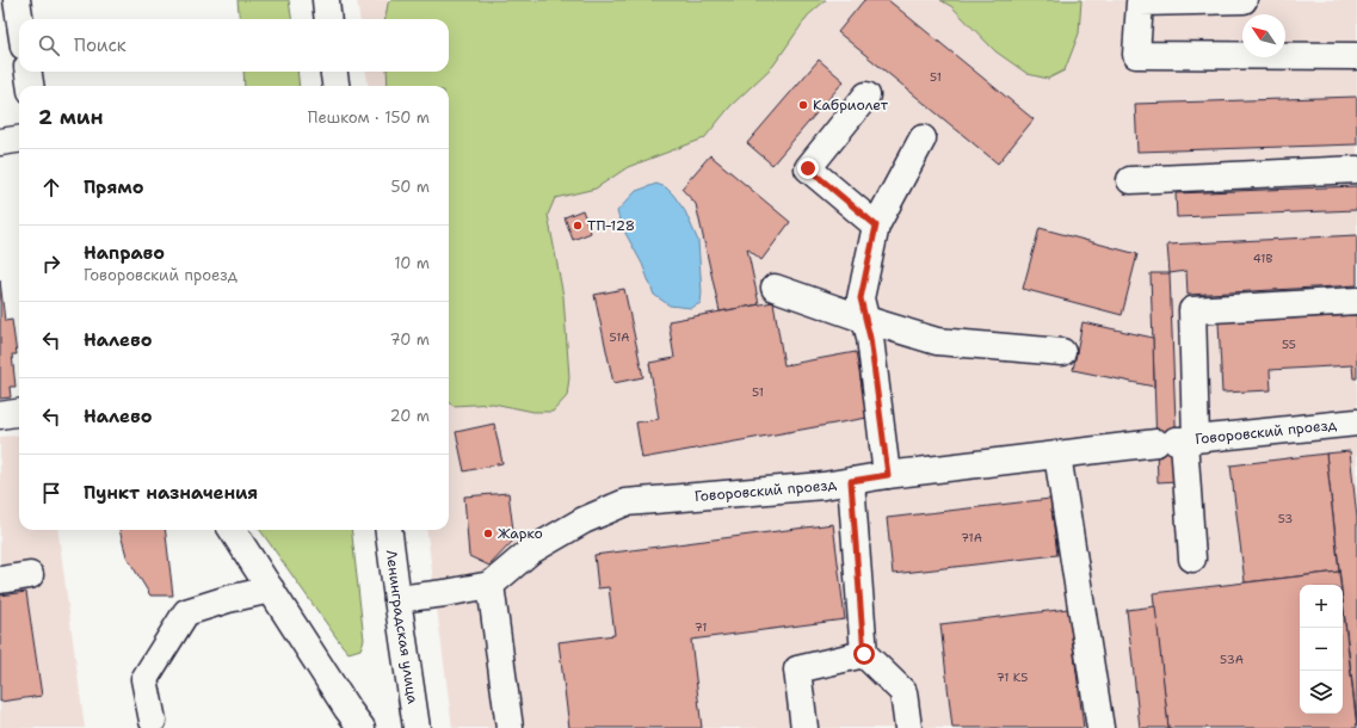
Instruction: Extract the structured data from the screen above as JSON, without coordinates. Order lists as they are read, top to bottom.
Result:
{
  "streets": {
    "street": ["Говоровский проезд", "Ленинградская улица"]
  },
  "places": ["Кабриолет", "ТП-128", "Жарко"],
  "house_numbers": [
    "51",
    "41В",
    "51А",
    "55",
    "51",
    "53",
    "71А",
    "71",
    "53А",
    "71 К5"
  ],
  "north": "top left",
  "page": {
    "search": "Поиск",
    "heading": ["2 мин", "Пешком · 150 m"],
    "list": [
      ["Прямо", "50 m"],
      ["Направо", "Говоровский проезд", "10 m"],
      ["Налево", "70 m"],
      ["Налево", "20 m"],
      "Пункт назначения"
    ],
    "map_buttons": ["+", "−"]
  }
}
